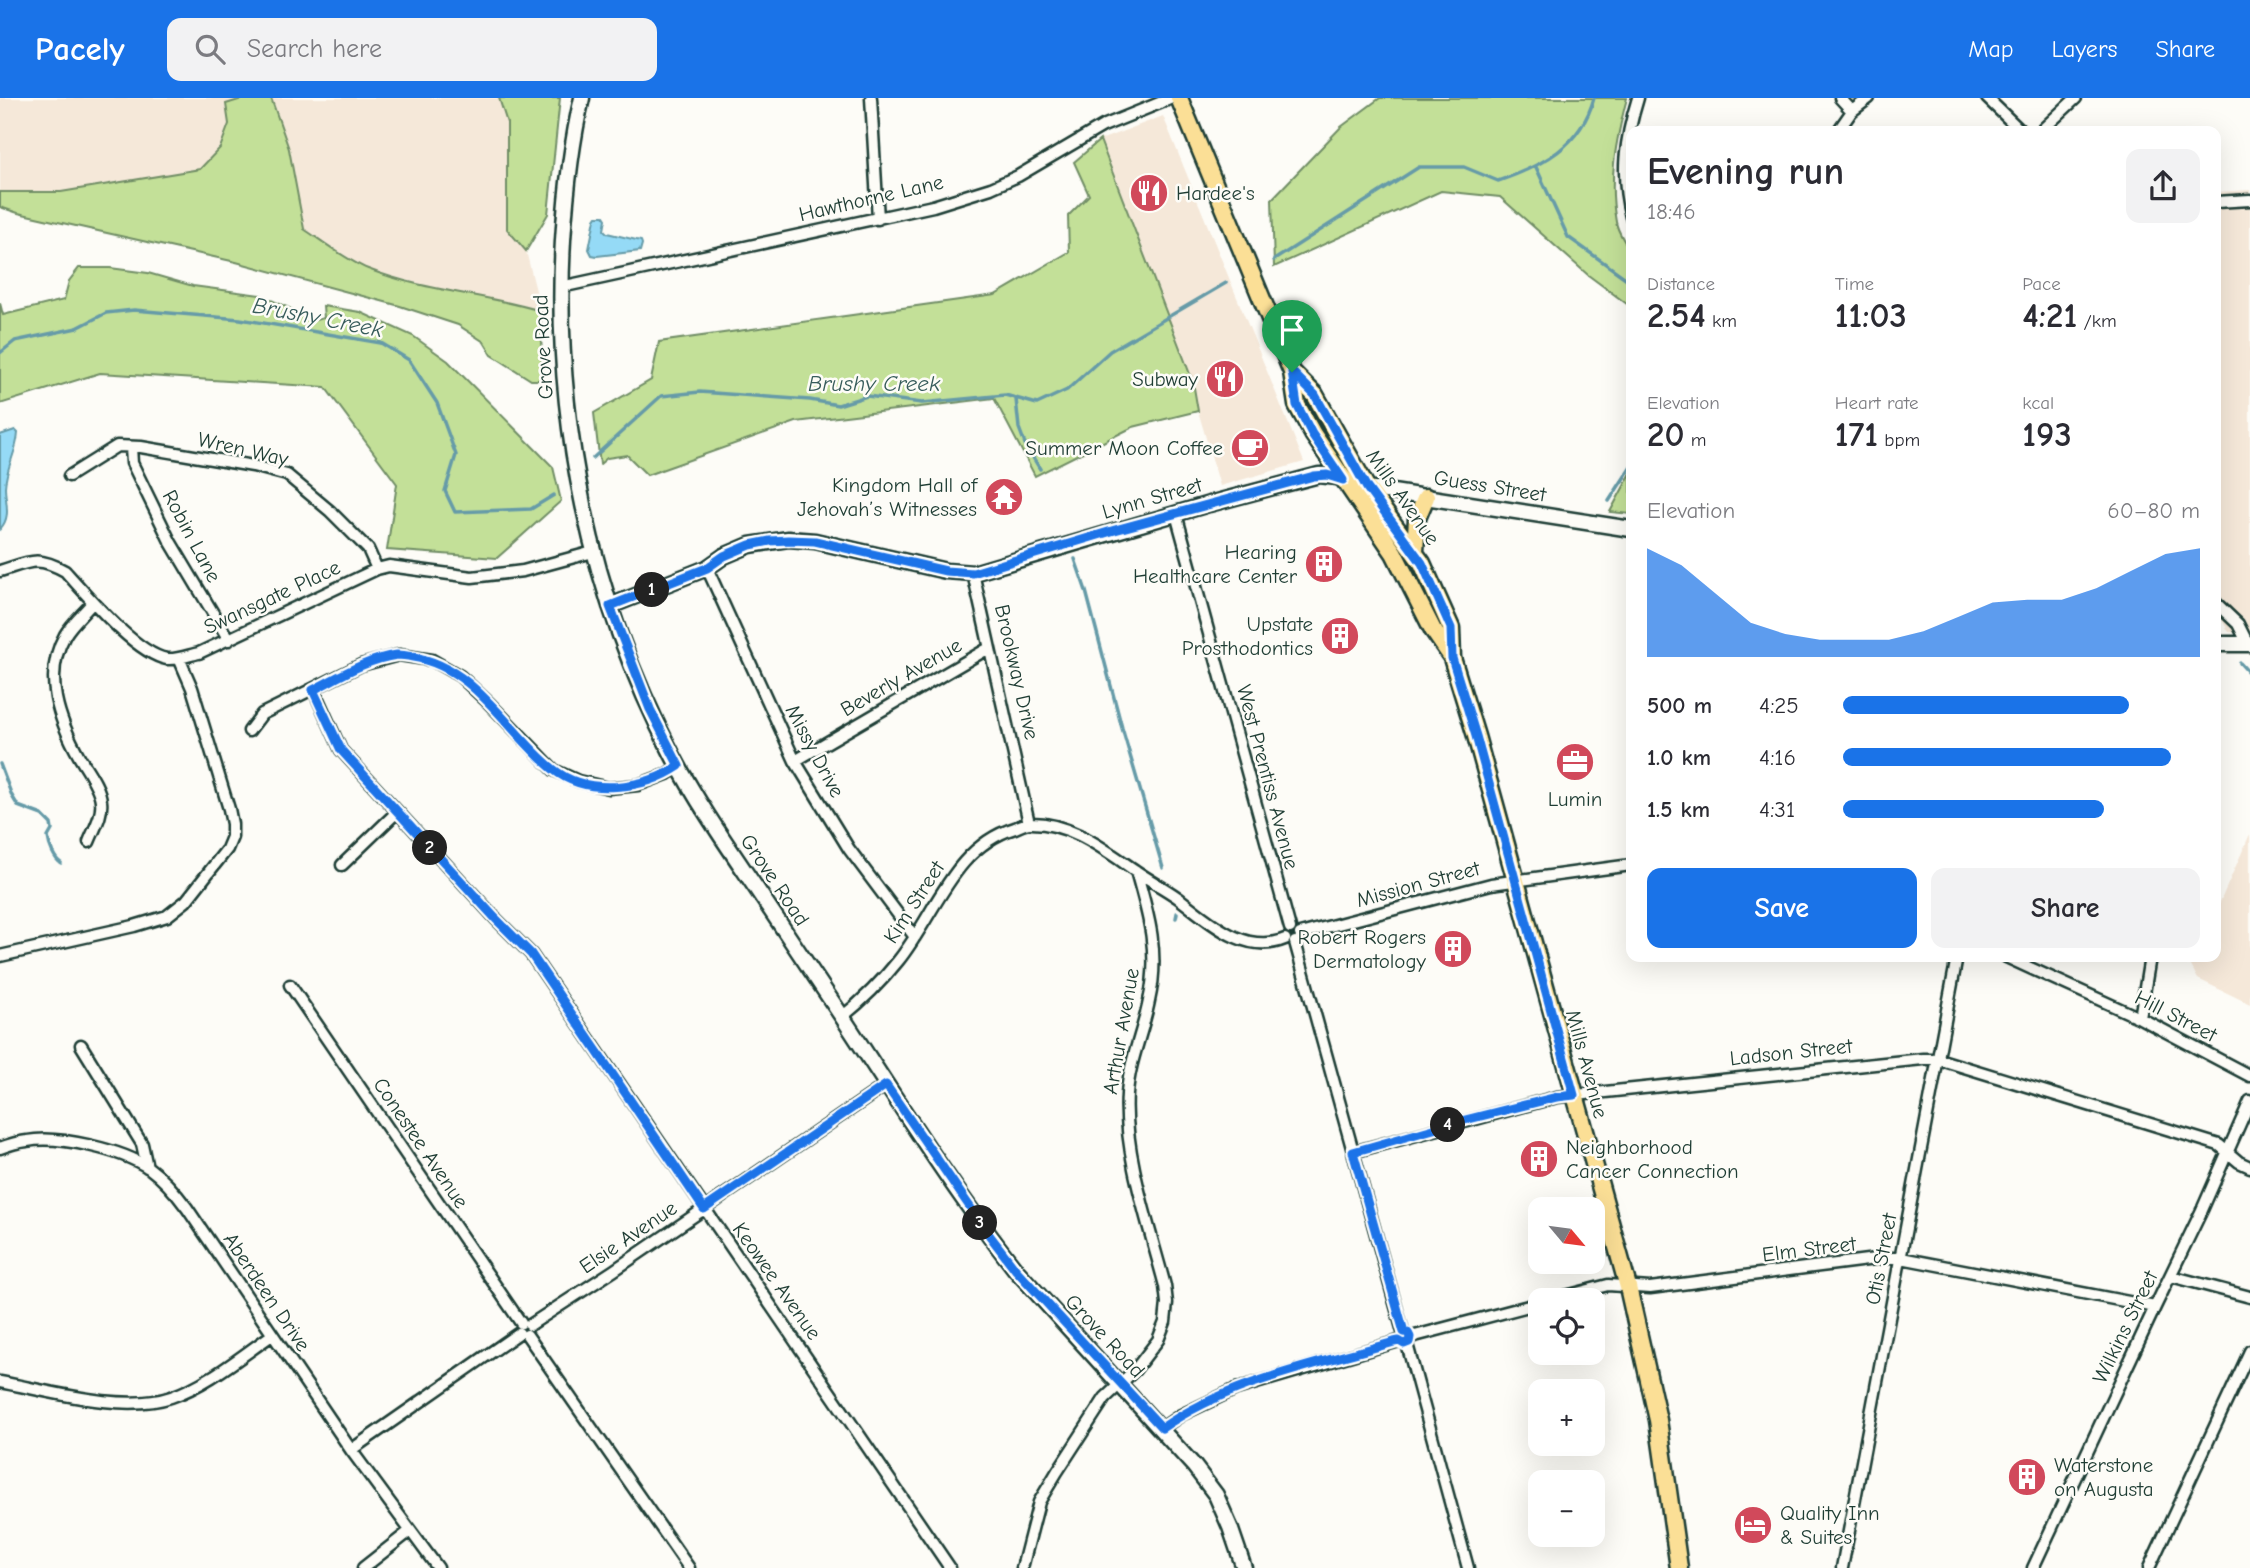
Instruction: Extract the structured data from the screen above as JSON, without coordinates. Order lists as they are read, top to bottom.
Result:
{
  "streets": {
    "main road": [
      "Grove Road",
      "Guess Street",
      "Mills Avenue",
      "Lynn Street"
    ],
    "street": [
      "Hawthorne Lane",
      "Wren Way",
      "Robin Lane",
      "Swansgate Place",
      "Brookway Drive",
      "Beverly Avenue",
      "Missy Drive",
      "West Prentiss Avenue",
      "Mission Street",
      "Kim Street",
      "Hill Street",
      "Arthur Avenue",
      "Ladson Street",
      "Conestee Avenue",
      "Elsie Avenue",
      "Elm Street",
      "Otis Street",
      "Keowee Avenue",
      "Aberdeen Drive",
      "Wilkins Street"
    ]
  },
  "crossings": [
    ["Hawthorne Lane", "Grove Road"],
    ["Grove Road", "Swansgate Place"],
    ["Grove Road", "Kim Street"],
    ["Grove Road", "Arthur Avenue"],
    ["Grove Road", "Elsie Avenue"],
    ["Wren Way", "Robin Lane"],
    ["Wren Way", "Swansgate Place"],
    ["Guess Street", "Mills Avenue"],
    ["Guess Street", "Lynn Street"],
    ["Mills Avenue", "Lynn Street"],
    ["Mills Avenue", "Mission Street"],
    ["Mills Avenue", "Ladson Street"],
    ["Mills Avenue", "Elm Street"],
    ["Lynn Street", "Brookway Drive"],
    ["Lynn Street", "West Prentiss Avenue"],
    ["Robin Lane", "Swansgate Place"],
    ["Brookway Drive", "Beverly Avenue"],
    ["Brookway Drive", "Kim Street"],
    ["Beverly Avenue", "Missy Drive"],
    ["Missy Drive", "Kim Street"],
    ["West Prentiss Avenue", "Mission Street"],
    ["Mission Street", "Arthur Avenue"],
    ["Ladson Street", "Otis Street"],
    ["Ladson Street", "Wilkins Street"],
    ["Conestee Avenue", "Elsie Avenue"],
    ["Elsie Avenue", "Keowee Avenue"],
    ["Elsie Avenue", "Aberdeen Drive"],
    ["Elm Street", "Otis Street"],
    ["Elm Street", "Wilkins Street"]
  ],
  "water": ["Brushy Creek"],
  "places": {
    "restaurant": ["Hardee's", "Subway"],
    "cafe": ["Summer Moon Coffee"],
    "temple": ["Kingdom Hall of Jehovah’s Witnesses"],
    "building": [
      "Hearing Healthcare Center",
      "Upstate Prosthodontics",
      "Robert Rogers Dermatology",
      "Neighborhood Cancer Connection",
      "Waterstone on Augusta"
    ],
    "office": ["Lumin"],
    "hotel": ["Quality Inn & Suites"]
  },
  "north": "bottom right",
  "page": {
    "header": "Pacely",
    "search": "Search here",
    "nav": ["Map", "Layers", "Share"],
    "heading": ["Evening run", "18:46"],
    "stats": [
      ["Distance", "2.54 km"],
      ["Time", "11:03"],
      ["Pace", "4:21 /km"],
      ["Elevation", "20 m"],
      ["Heart rate", "171 bpm"],
      ["kcal", "193"]
    ],
    "chart": ["Elevation", "60–80 m"],
    "pins": [
      "1",
      "2",
      "4",
      "3"
    ],
    "list": [
      {
        "name": "500 m",
        "note": "4:25"
      },
      {
        "name": "1.0 km",
        "note": "4:16"
      },
      {
        "name": "1.5 km",
        "note": "4:31"
      }
    ],
    "buttons": ["Save", "Share"],
    "map_buttons": ["+", "−"]
  }
}
